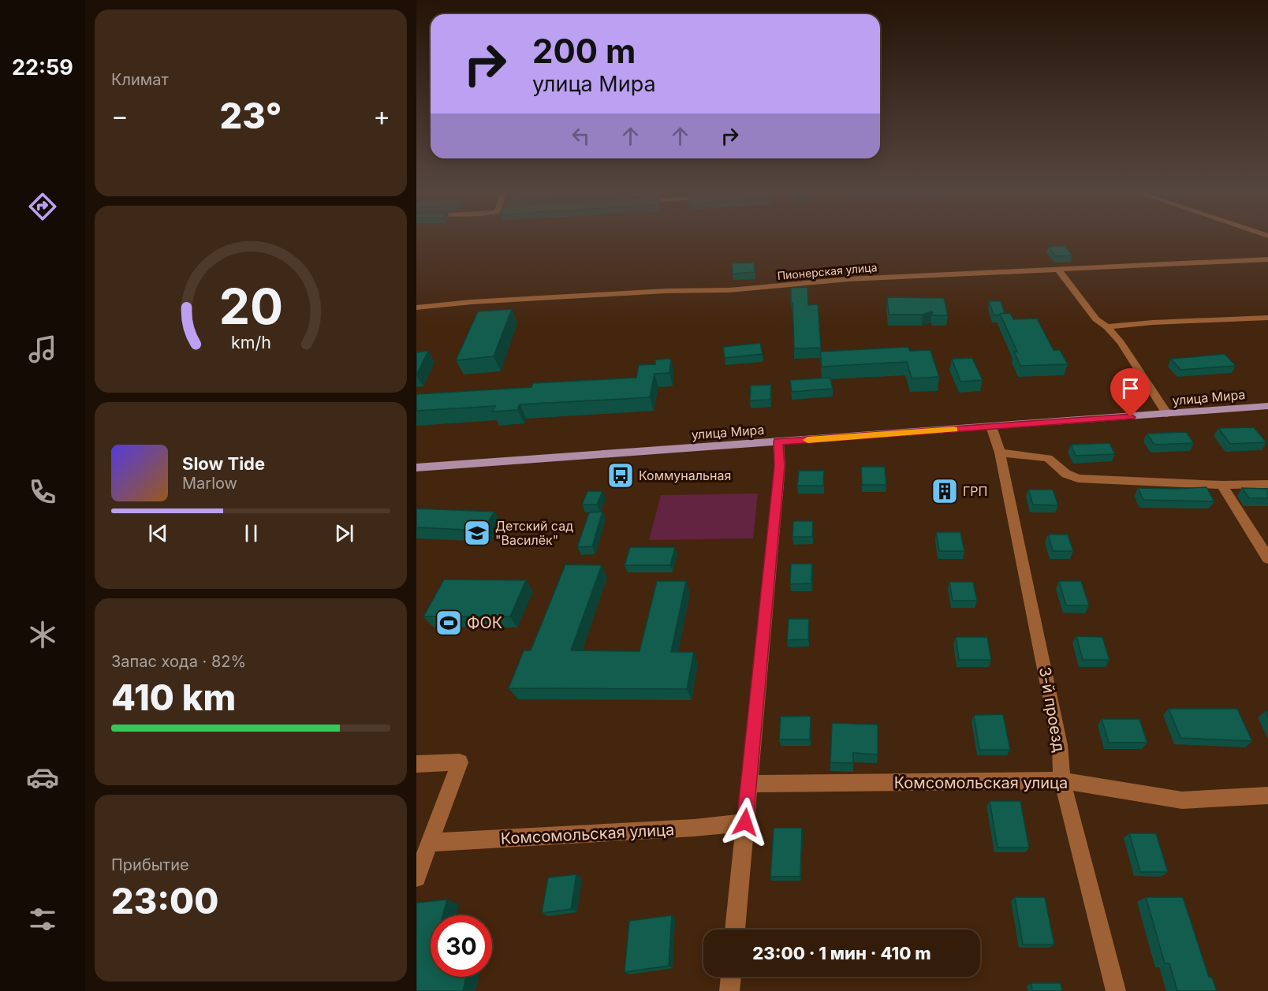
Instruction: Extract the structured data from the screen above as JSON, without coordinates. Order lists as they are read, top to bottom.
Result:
{
  "streets": {
    "main road": ["улица Мира"],
    "street": ["Пионерская улица", "3-й проезд", "Комсомольская улица"]
  },
  "crossings": [
    ["улица Мира", "3-й проезд"],
    ["3-й проезд", "Комсомольская улица"]
  ],
  "places": {
    "bus stop": ["Коммунальная"],
    "building": ["ГРП"],
    "school or university": ["Детский сад \"Василёк\""],
    "sports": ["ФОК"]
  },
  "page": {
    "tabs": "22:59",
    "tile": [
      "Климат",
      ["Запас хода · 82%", "410 km"],
      ["Прибытие", "23:00"]
    ],
    "turn": ["200 m", "улица Мира"],
    "heat": ["−", "23°", "+"],
    "song": ["Slow Tide", "Marlow"],
    "limit": "30",
    "trip": "23:00 · 1 мин · 410 m",
    "gauge": ["20", "km/h"]
  }
}
